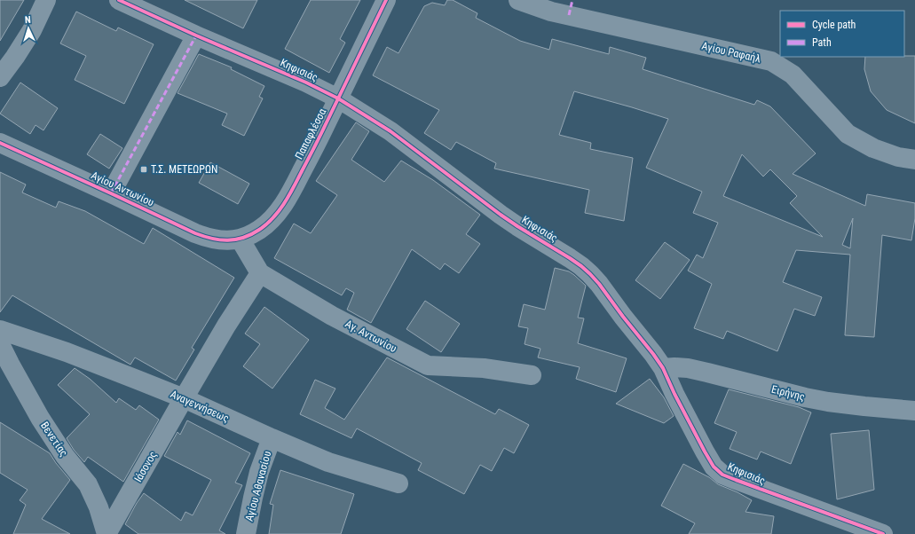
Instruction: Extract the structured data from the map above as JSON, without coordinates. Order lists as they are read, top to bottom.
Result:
{
  "streets": {
    "street": [
      "Αγίου Ραφαήλ",
      "Κηφισιάς",
      "Παπαφλέσσα",
      "Αγίου Αντωνίου",
      "Αγ. Αντωνίου",
      "Ειρήνης",
      "Αναγεννήσεως",
      "Βενετίας",
      "Ιάσονος",
      "Αγίου Αθανασίου"
    ]
  },
  "crossings": [
    ["Κηφισιάς", "Παπαφλέσσα"],
    ["Κηφισιάς", "Ειρήνης"],
    ["Παπαφλέσσα", "Αγίου Αντωνίου"],
    ["Παπαφλέσσα", "Αγ. Αντωνίου"],
    ["Αγίου Αντωνίου", "Αγ. Αντωνίου"],
    ["Αναγεννήσεως", "Ιάσονος"],
    ["Αναγεννήσεως", "Αγίου Αθανασίου"],
    ["Βενετίας", "Ιάσονος"]
  ],
  "places": {
    "transit": ["Τ.Σ. ΜΕΤΕΩΡΩΝ"]
  },
  "legend": ["Cycle path", "Path"],
  "north": "top"
}
